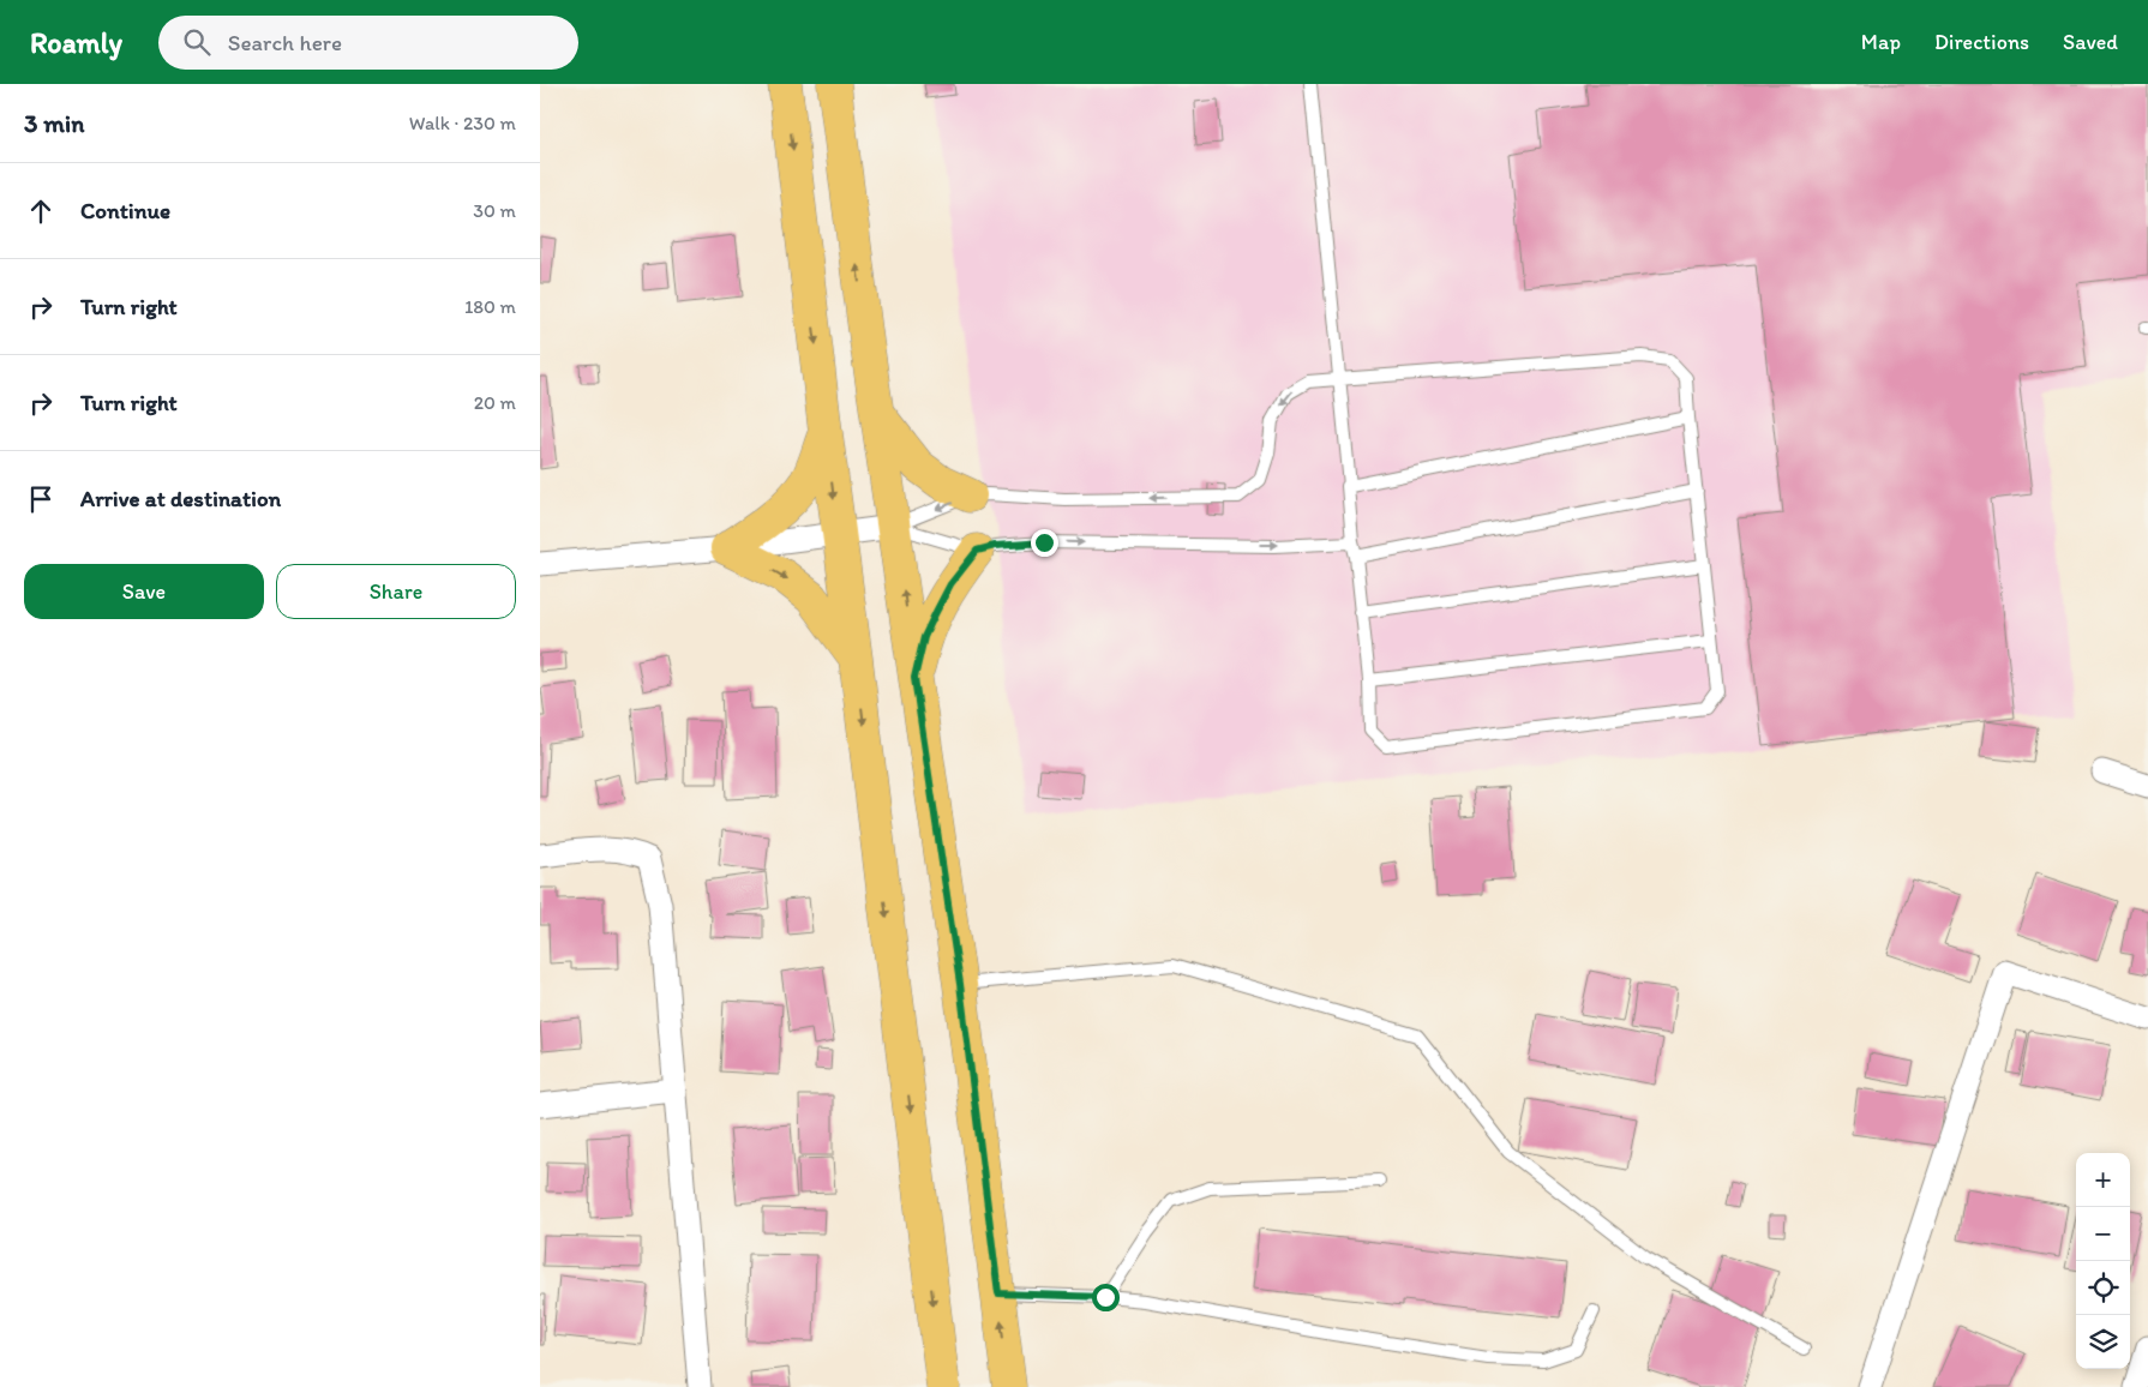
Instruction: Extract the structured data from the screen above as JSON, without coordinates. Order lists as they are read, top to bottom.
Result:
{
  "page": {
    "header": "Roamly",
    "search": "Search here",
    "nav": ["Map", "Directions", "Saved"],
    "heading": ["3 min", "Walk · 230 m"],
    "list": [
      ["Continue", "30 m"],
      ["Turn right", "180 m"],
      ["Turn right", "20 m"],
      "Arrive at destination"
    ],
    "buttons": ["Save", "Share"],
    "map_buttons": ["+", "−"]
  }
}
